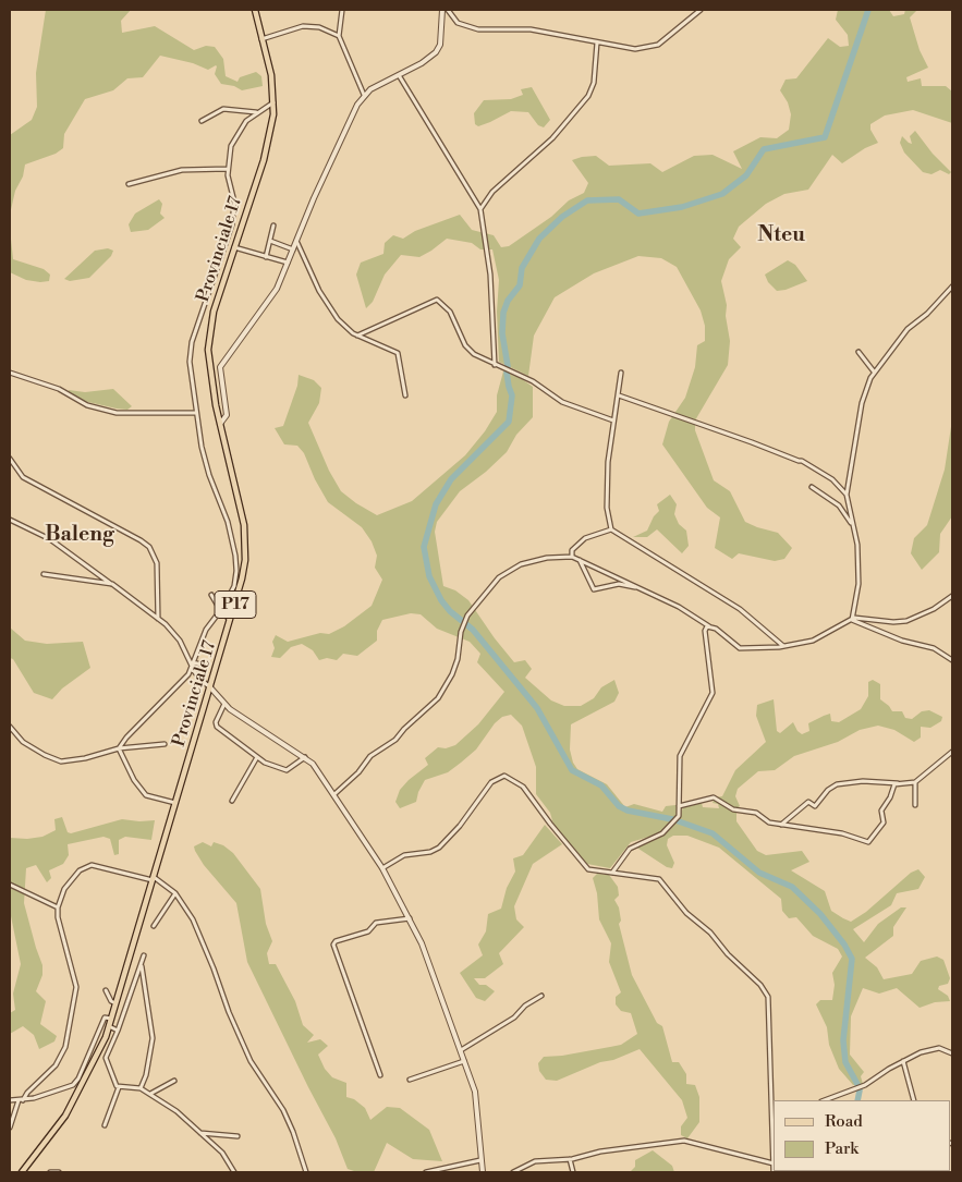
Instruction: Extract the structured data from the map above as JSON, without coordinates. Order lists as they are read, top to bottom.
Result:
{
  "streets": {
    "main road": ["Provinciale 17", "P17"]
  },
  "districts": ["Nteu", "Baleng"],
  "legend": ["Road", "Park"]
}
